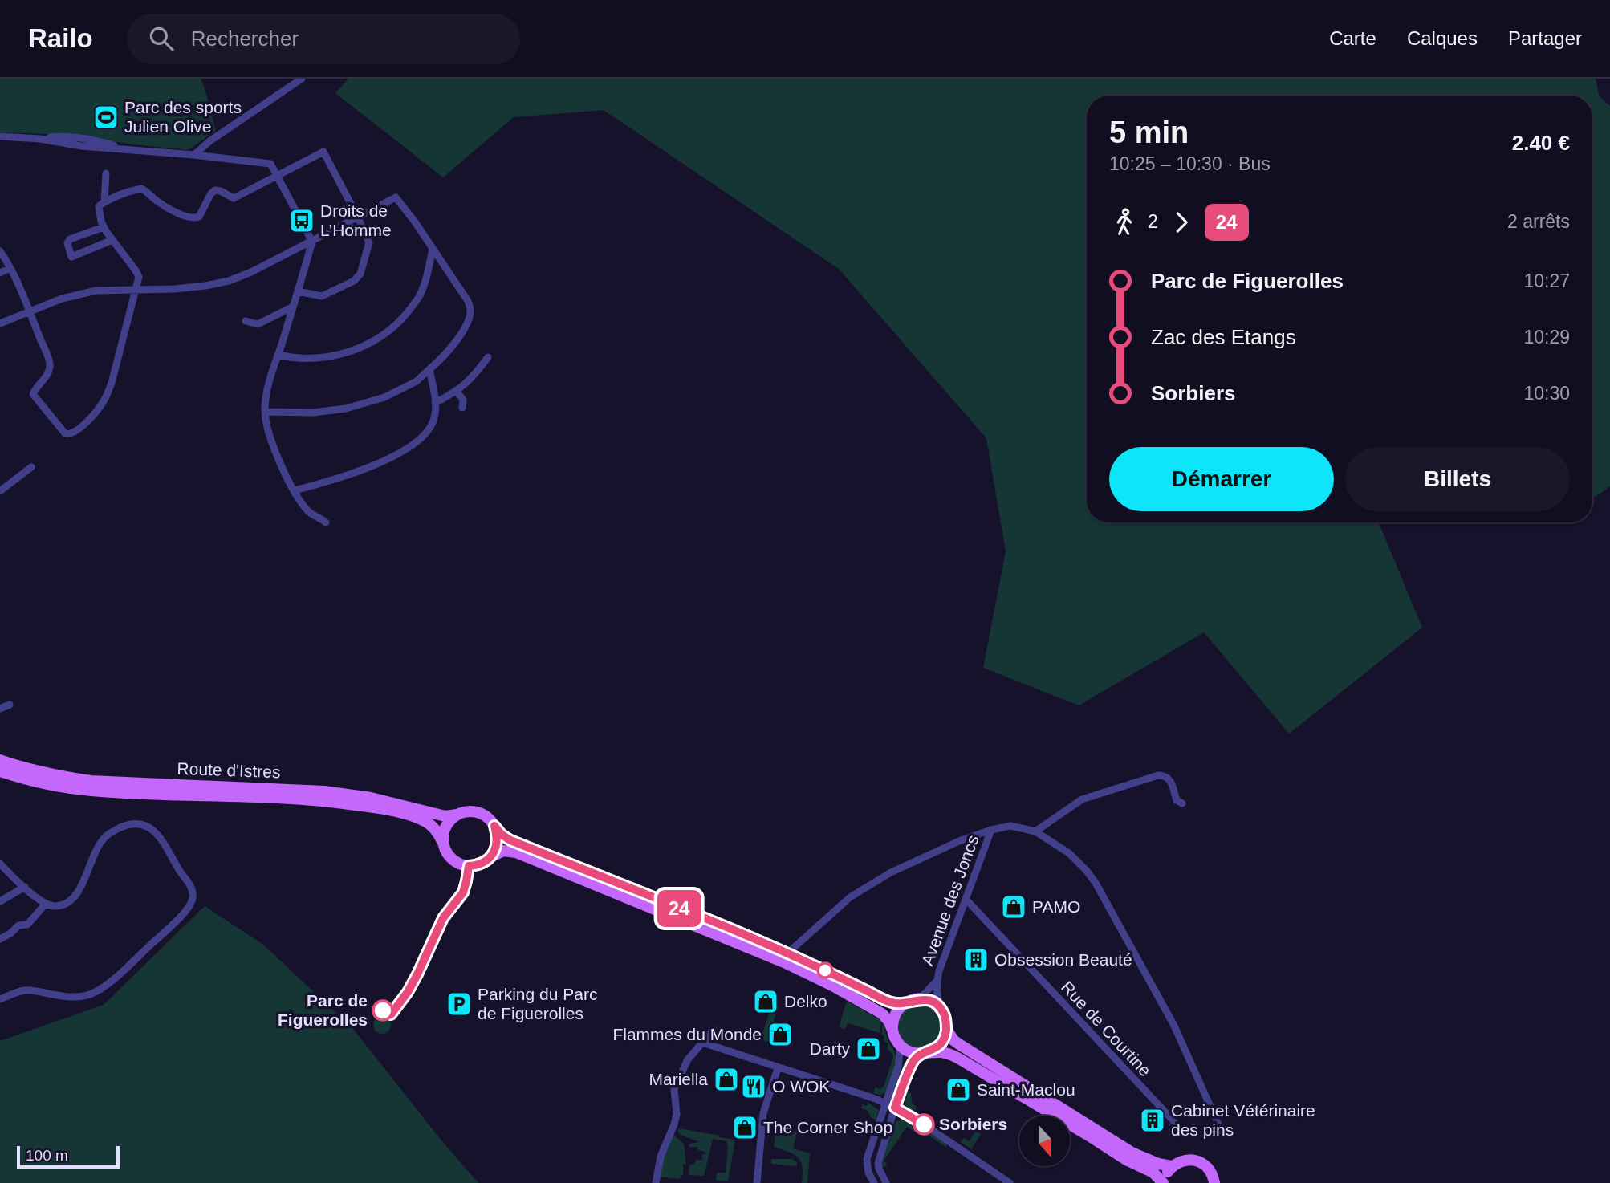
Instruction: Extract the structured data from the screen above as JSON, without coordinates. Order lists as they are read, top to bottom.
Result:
{
  "streets": {
    "main road": ["Route d'Istres"],
    "street": ["Avenue des Joncs", "Rue de Courtine"]
  },
  "crossings": [
    ["Avenue des Joncs", "Rue de Courtine"]
  ],
  "places": {
    "sports": ["Parc des sports Julien Olive"],
    "bus stop": ["Droits de L’Homme"],
    "shop": [
      "PAMO",
      "Delko",
      "Flammes du Monde",
      "Darty",
      "Mariella",
      "Saint-Maclou",
      "The Corner Shop"
    ],
    "building": ["Obsession Beauté", "Cabinet Vétérinaire des pins"],
    "parking": ["Parking du Parc de Figuerolles"],
    "other": ["Parc de Figuerolles", "Sorbiers"],
    "restaurant": ["O WOK"]
  },
  "lines": ["bus line 24"],
  "scale_bar": "100 m",
  "north": "bottom",
  "page": {
    "header": "Railo",
    "search": "Rechercher",
    "nav": ["Carte", "Calques", "Partager"],
    "on_map": "24",
    "heading": ["5 min", "10:25 – 10:30 · Bus", "2.40 €"],
    "legs": ["2", "24", "2 arrêts"],
    "list": [
      {
        "name": "Parc de Figuerolles",
        "value": "10:27"
      },
      {
        "name": "Zac des Etangs",
        "value": "10:29"
      },
      {
        "name": "Sorbiers",
        "value": "10:30"
      }
    ],
    "buttons": ["Démarrer", "Billets"],
    "scale": "100 m"
  }
}
